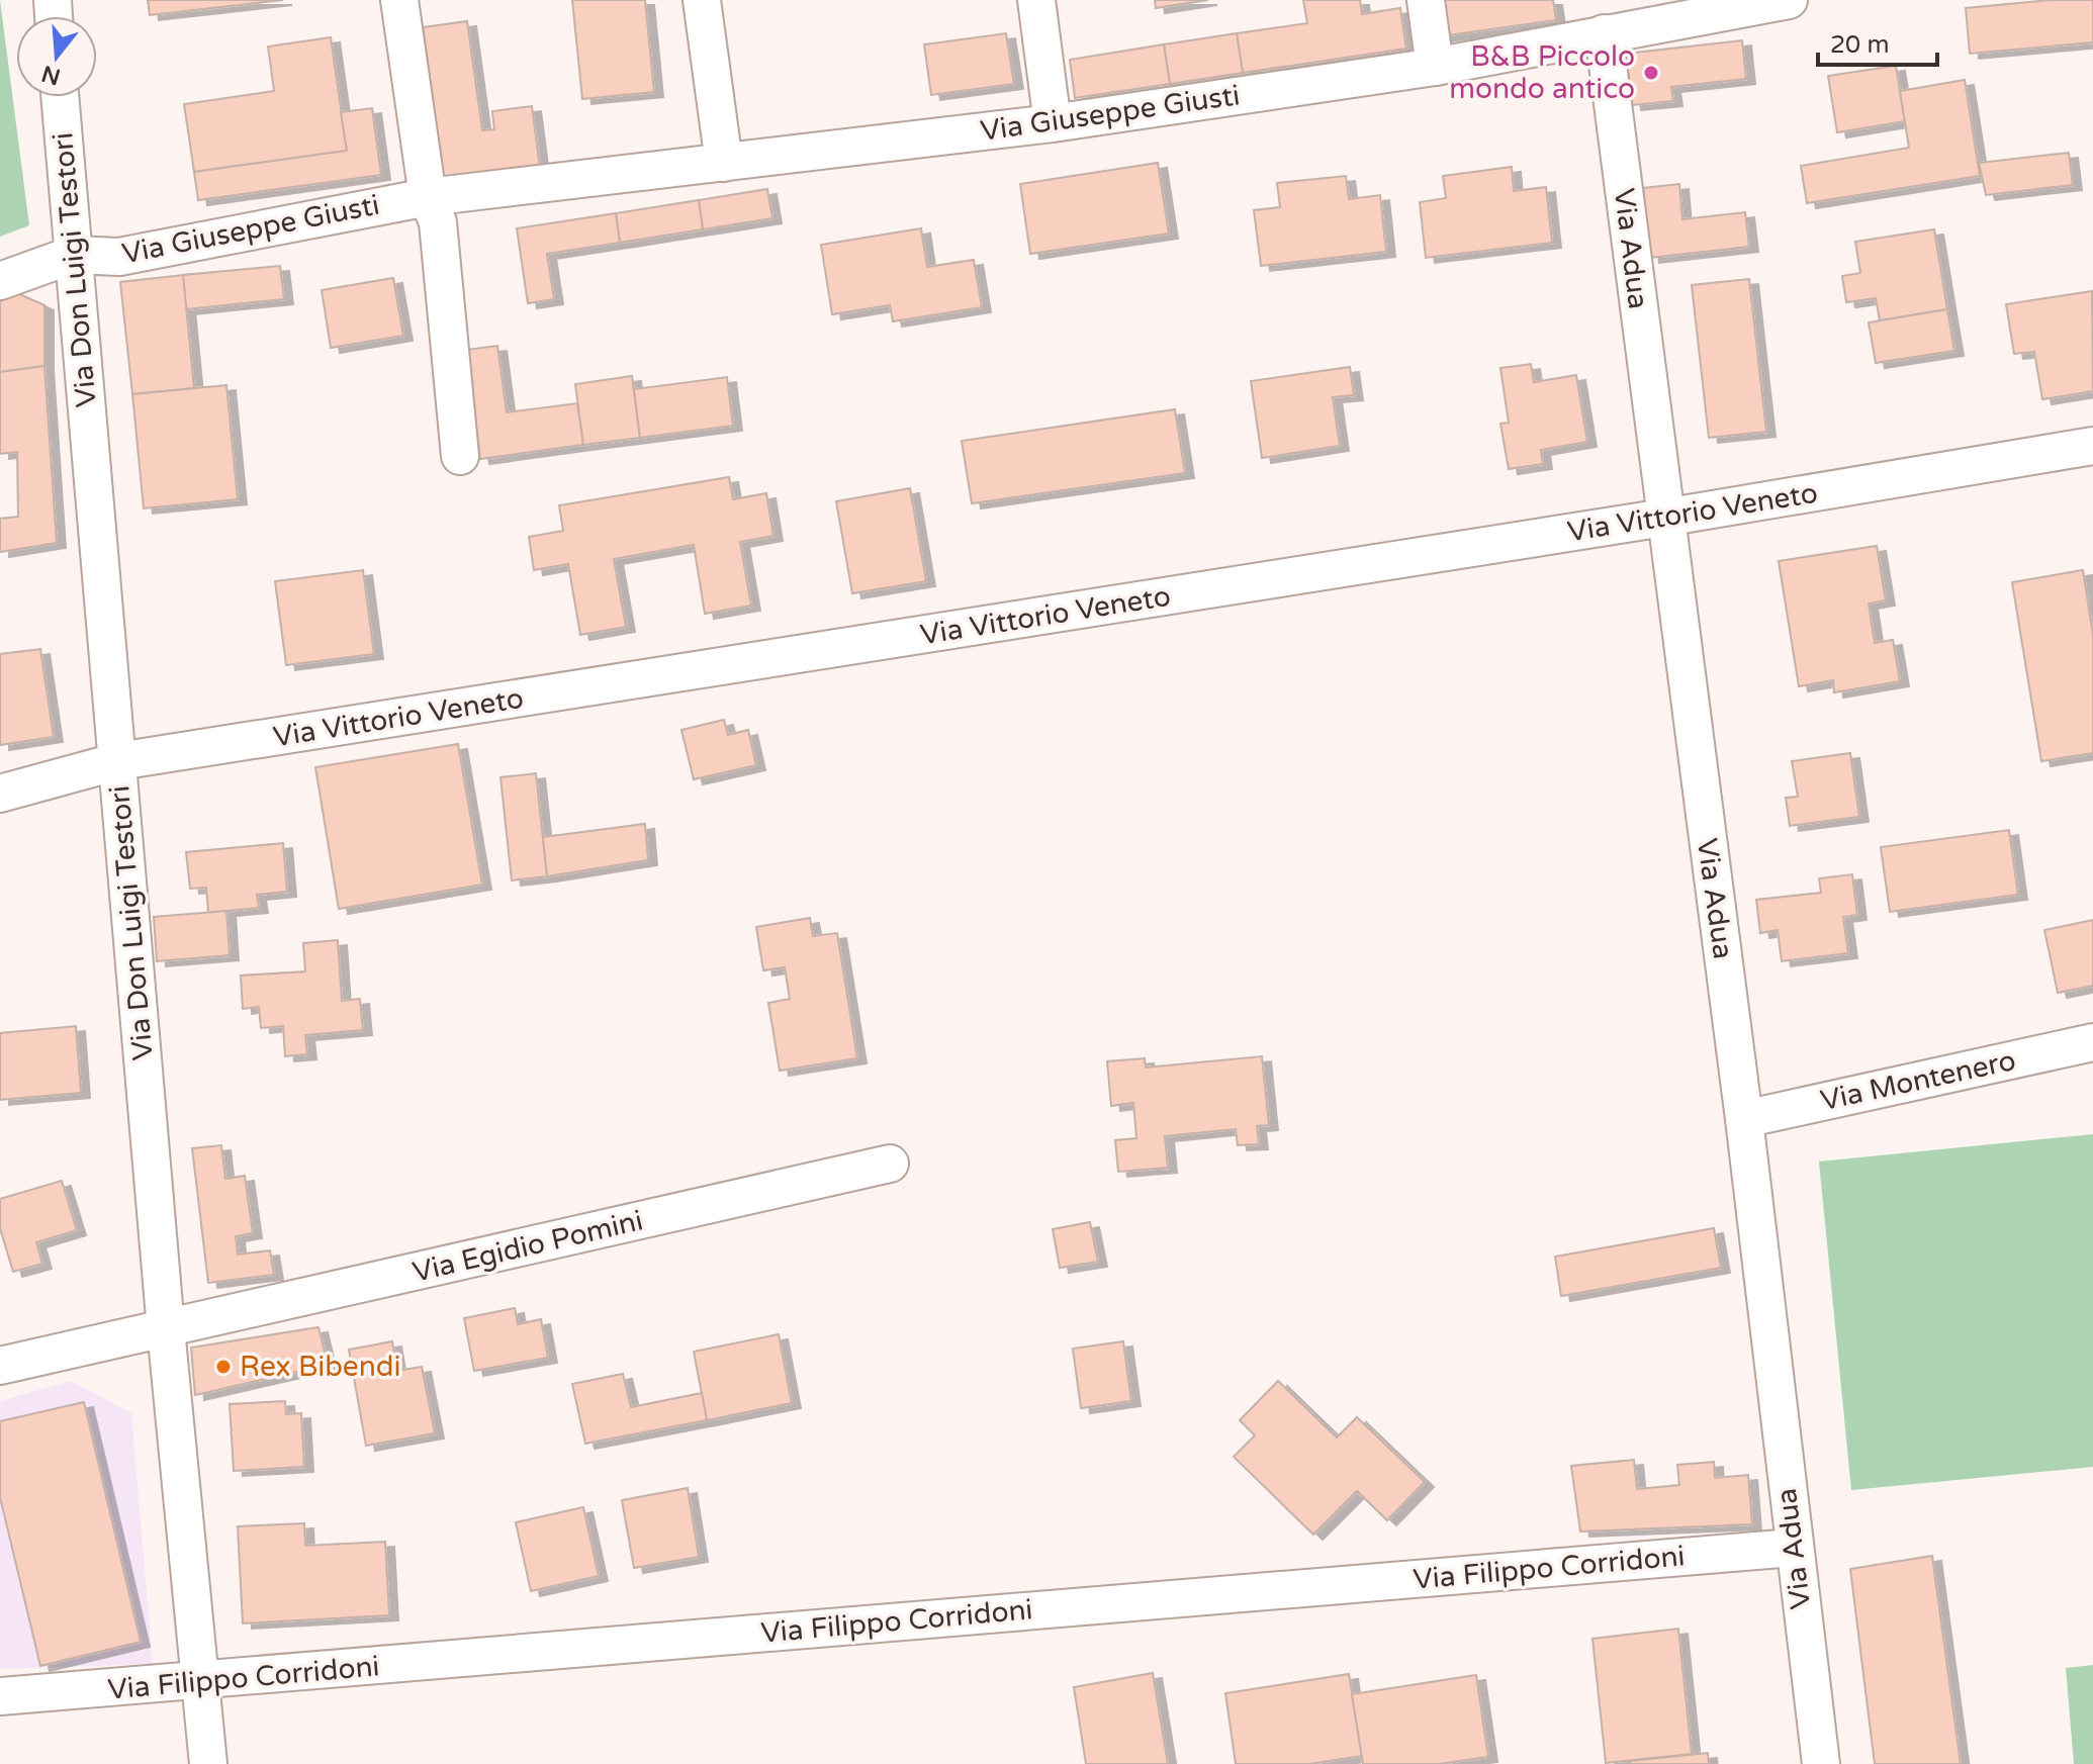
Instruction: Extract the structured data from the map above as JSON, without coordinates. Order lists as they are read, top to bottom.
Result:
{
  "streets": {
    "street": [
      "Via Giuseppe Giusti",
      "Via Adua",
      "Via Don Luigi Testori",
      "Via Vittorio Veneto",
      "Via Montenero",
      "Via Egidio Pomini",
      "Via Filippo Corridoni"
    ]
  },
  "crossings": [
    ["Via Giuseppe Giusti", "Via Adua"],
    ["Via Giuseppe Giusti", "Via Don Luigi Testori"],
    ["Via Adua", "Via Vittorio Veneto"],
    ["Via Adua", "Via Montenero"],
    ["Via Adua", "Via Filippo Corridoni"],
    ["Via Don Luigi Testori", "Via Vittorio Veneto"],
    ["Via Don Luigi Testori", "Via Egidio Pomini"],
    ["Via Don Luigi Testori", "Via Filippo Corridoni"]
  ],
  "places": ["B&B Piccolo mondo antico", "Rex Bibendi"],
  "scale_bar": "20 m",
  "north": "bottom"
}
